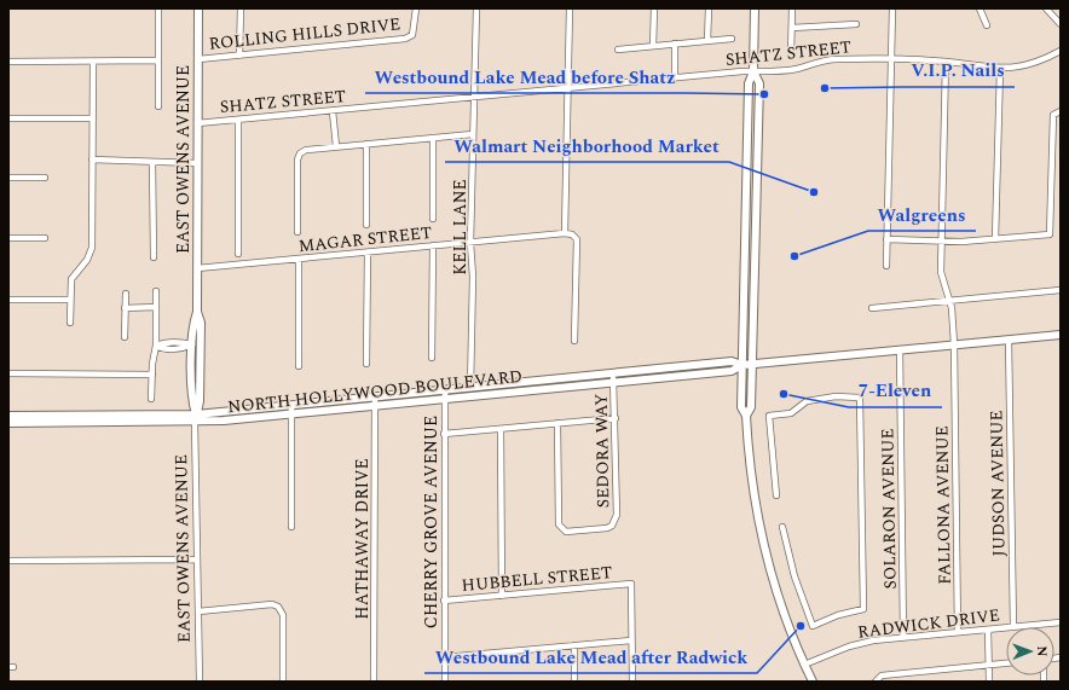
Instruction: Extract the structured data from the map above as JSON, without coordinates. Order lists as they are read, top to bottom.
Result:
{
  "streets": {
    "main road": ["EAST OWENS AVENUE", "NORTH HOLLYWOOD BOULEVARD"],
    "street": [
      "ROLLING HILLS DRIVE",
      "SHATZ STREET",
      "KELL LANE",
      "MAGAR STREET",
      "SEDORA WAY",
      "JUDSON AVENUE",
      "FALLONA AVENUE",
      "SOLARON AVENUE",
      "CHERRY GROVE AVENUE",
      "HATHAWAY DRIVE",
      "HUBBELL STREET",
      "RADWICK DRIVE"
    ]
  },
  "crossings": [
    ["ROLLING HILLS DRIVE", "EAST OWENS AVENUE"],
    ["SHATZ STREET", "EAST OWENS AVENUE"],
    ["SHATZ STREET", "KELL LANE"],
    ["SHATZ STREET", "FALLONA AVENUE"],
    ["EAST OWENS AVENUE", "MAGAR STREET"],
    ["EAST OWENS AVENUE", "NORTH HOLLYWOOD BOULEVARD"],
    ["KELL LANE", "MAGAR STREET"],
    ["KELL LANE", "NORTH HOLLYWOOD BOULEVARD"],
    ["NORTH HOLLYWOOD BOULEVARD", "SEDORA WAY"],
    ["NORTH HOLLYWOOD BOULEVARD", "JUDSON AVENUE"],
    ["NORTH HOLLYWOOD BOULEVARD", "FALLONA AVENUE"],
    ["NORTH HOLLYWOOD BOULEVARD", "SOLARON AVENUE"],
    ["NORTH HOLLYWOOD BOULEVARD", "CHERRY GROVE AVENUE"],
    ["NORTH HOLLYWOOD BOULEVARD", "HATHAWAY DRIVE"],
    ["JUDSON AVENUE", "RADWICK DRIVE"],
    ["FALLONA AVENUE", "RADWICK DRIVE"],
    ["SOLARON AVENUE", "RADWICK DRIVE"],
    ["CHERRY GROVE AVENUE", "HUBBELL STREET"]
  ],
  "places": [
    "V.I.P. Nails",
    "Westbound Lake Mead before Shatz",
    "Walmart Neighborhood Market",
    "Walgreens",
    "7-Eleven",
    "Westbound Lake Mead after Radwick"
  ],
  "north": "right"
}
